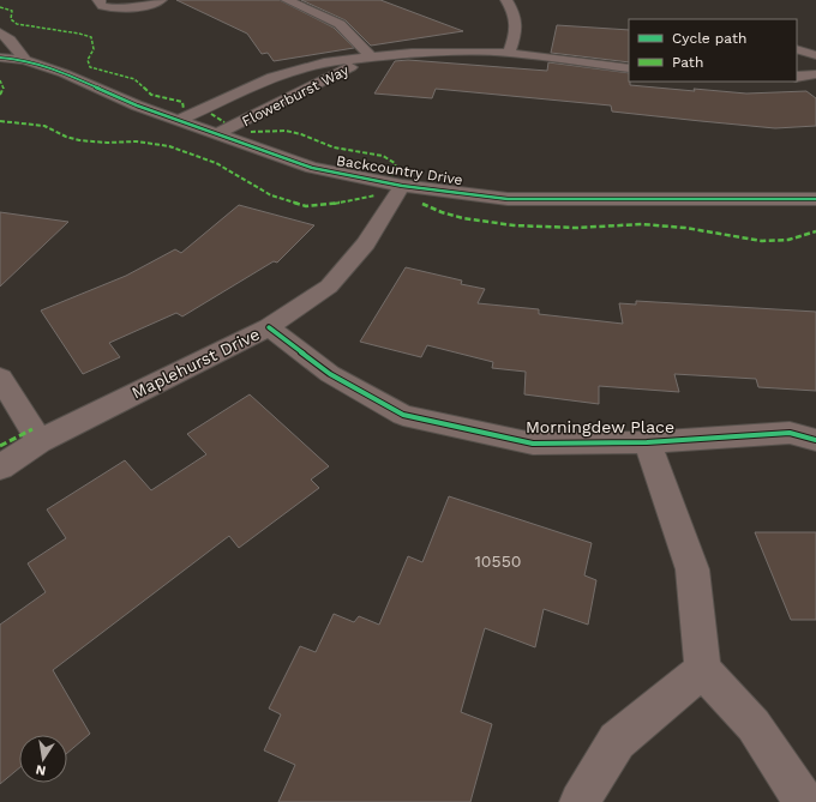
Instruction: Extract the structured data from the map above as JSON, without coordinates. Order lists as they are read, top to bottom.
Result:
{
  "streets": {
    "street": [
      "Flowerburst Way",
      "Backcountry Drive",
      "Maplehurst Drive",
      "Morningdew Place"
    ]
  },
  "crossings": [
    ["Flowerburst Way", "Backcountry Drive"],
    ["Backcountry Drive", "Maplehurst Drive"],
    ["Maplehurst Drive", "Morningdew Place"]
  ],
  "house_numbers": ["10550"],
  "legend": ["Cycle path", "Path"],
  "north": "bottom"
}
